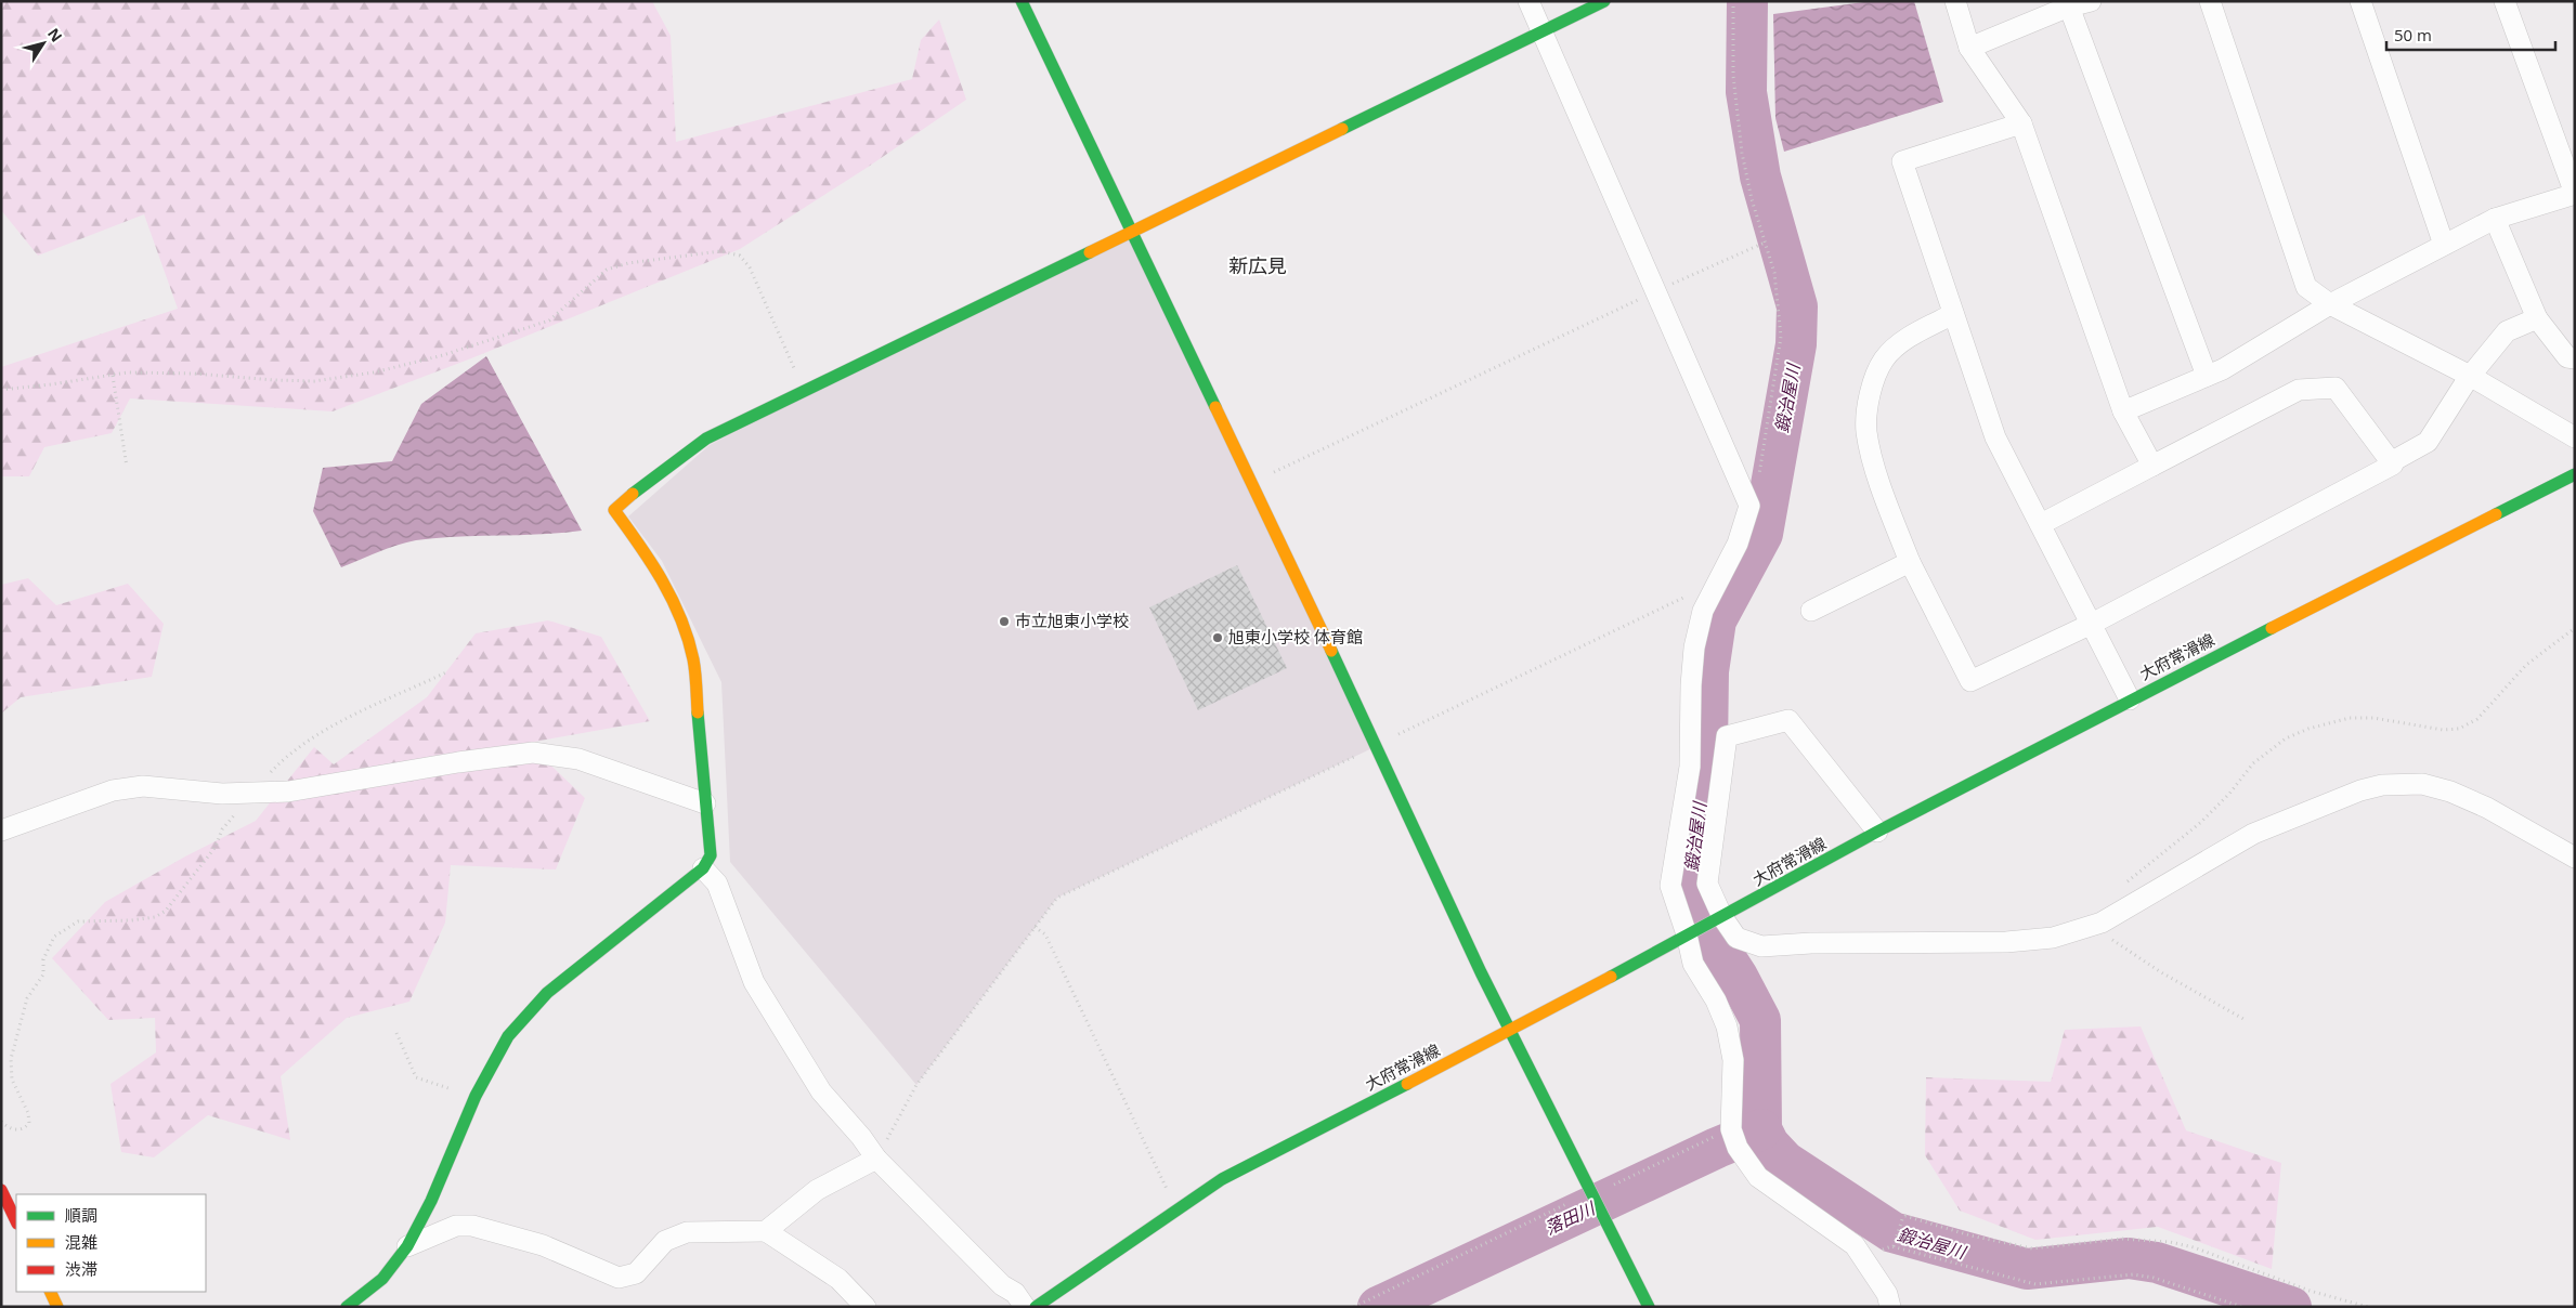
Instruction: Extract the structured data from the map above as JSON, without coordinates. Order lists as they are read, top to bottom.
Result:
{
  "streets": {
    "street": ["大府常滑線"]
  },
  "districts": ["新広見"],
  "water": ["鍛治屋川", "落田川"],
  "places": ["市立旭東小学校", "旭東小学校 体育館"],
  "legend": ["順調", "混雑", "渋滞"],
  "scale_bar": "50 m",
  "north": "top right"
}
